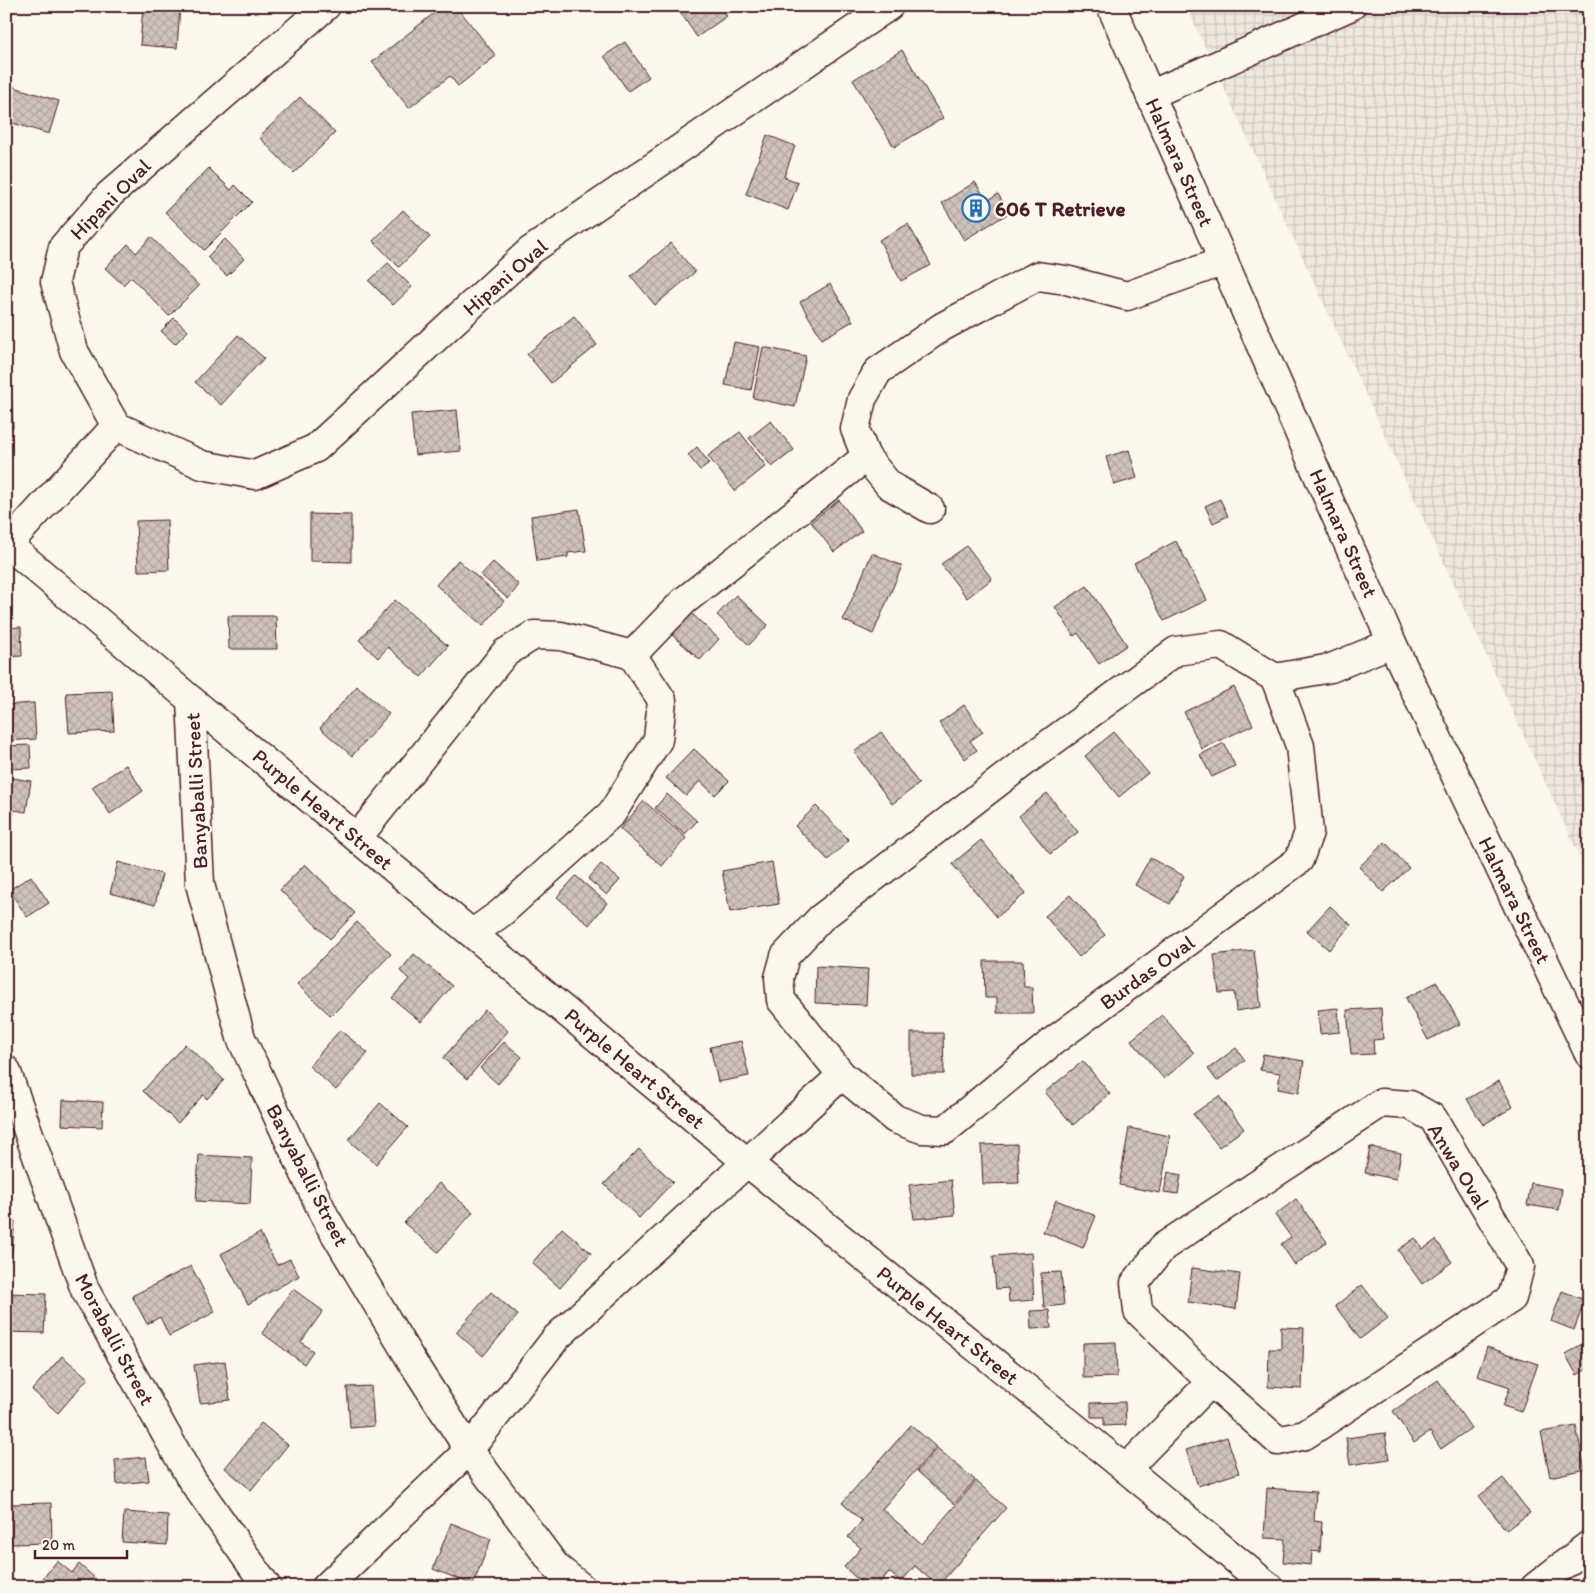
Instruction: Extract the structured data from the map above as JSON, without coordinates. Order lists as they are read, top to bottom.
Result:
{
  "streets": {
    "street": [
      "Halmara Street",
      "Hipani Oval",
      "Banyaballi Street",
      "Purple Heart Street",
      "Burdas Oval",
      "Anwa Oval",
      "Moraballi Street"
    ]
  },
  "crossings": [
    ["Banyaballi Street", "Purple Heart Street"]
  ],
  "places": {
    "building": ["606 T Retrieve"]
  },
  "scale_bar": "20 m"
}
